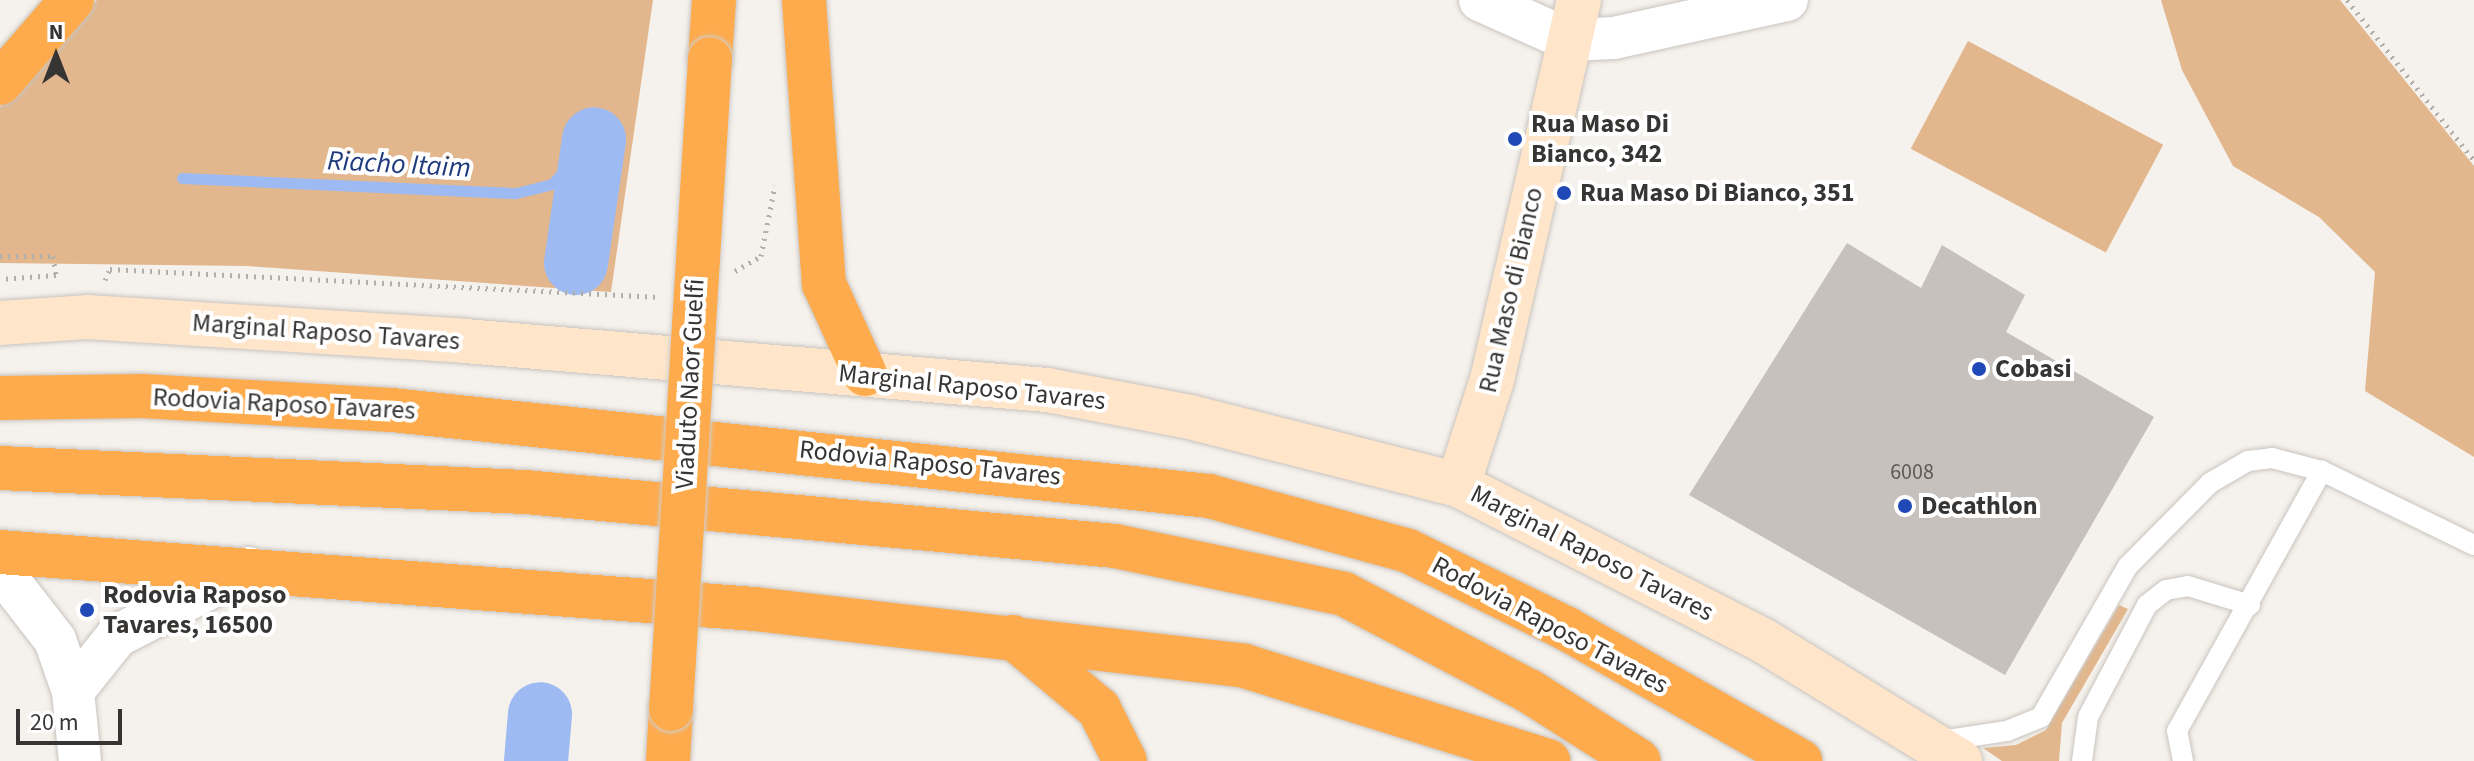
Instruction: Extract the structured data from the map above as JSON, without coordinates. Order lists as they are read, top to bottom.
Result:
{
  "streets": {
    "highway": ["Viaduto Naor Guelfi", "Rodovia Raposo Tavares"],
    "main road": ["Rua Maso di Bianco", "Marginal Raposo Tavares"]
  },
  "crossings": [
    ["Rua Maso di Bianco", "Marginal Raposo Tavares"]
  ],
  "water": ["Riacho Itaim"],
  "places": [
    "Rua Maso Di Bianco, 342",
    "Rua Maso Di Bianco, 351",
    "Cobasi",
    "Decathlon",
    "Rodovia Raposo Tavares, 16500"
  ],
  "house_numbers": ["6008"],
  "scale_bar": "20 m",
  "north": "top"
}
